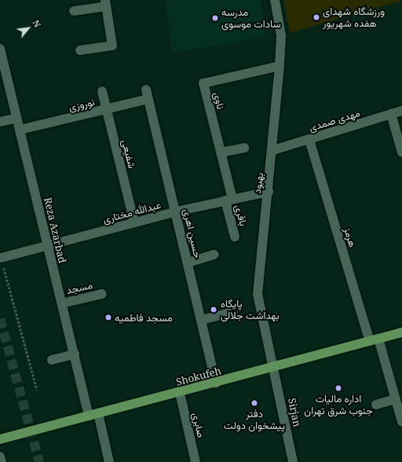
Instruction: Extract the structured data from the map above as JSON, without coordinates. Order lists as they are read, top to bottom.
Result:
{
  "streets": {
    "main road": ["Shokufeh"],
    "street": [
      "ناوی",
      "نوروزی",
      "مهدی صمدی",
      "شفیعی",
      "بهبود",
      "عبدالله مختاری",
      "باقری",
      "Reza Azarbad",
      "حسین اهری",
      "هرمز",
      "مسجد",
      "Sirjan",
      "صابری"
    ]
  },
  "crossings": [
    ["ناوی", "بهبود"],
    ["ناوی", "عبدالله مختاری"],
    ["ناوی", "باقری"],
    ["نوروزی", "شفیعی"],
    ["نوروزی", "Reza Azarbad"],
    ["نوروزی", "حسین اهری"],
    ["مهدی صمدی", "بهبود"],
    ["مهدی صمدی", "هرمز"],
    ["شفیعی", "عبدالله مختاری"],
    ["بهبود", "عبدالله مختاری"],
    ["بهبود", "Shokufeh"],
    ["بهبود", "Sirjan"],
    ["عبدالله مختاری", "باقری"],
    ["عبدالله مختاری", "Reza Azarbad"],
    ["عبدالله مختاری", "حسین اهری"],
    ["Reza Azarbad", "مسجد"],
    ["Reza Azarbad", "Shokufeh"],
    ["حسین اهری", "Shokufeh"],
    ["هرمز", "Shokufeh"],
    ["Shokufeh", "Sirjan"],
    ["Shokufeh", "صابری"]
  ],
  "places": [
    "ورزشگاه شهدای هفده شهریور",
    "مدرسه سادات موسوی",
    "پایگاه بهداشت جلالی",
    "مسجد فاطمیه",
    "اداره مالیات جنوب شرق تهران",
    "دفتر پیشخوان دولت"
  ],
  "north": "top right"
}
